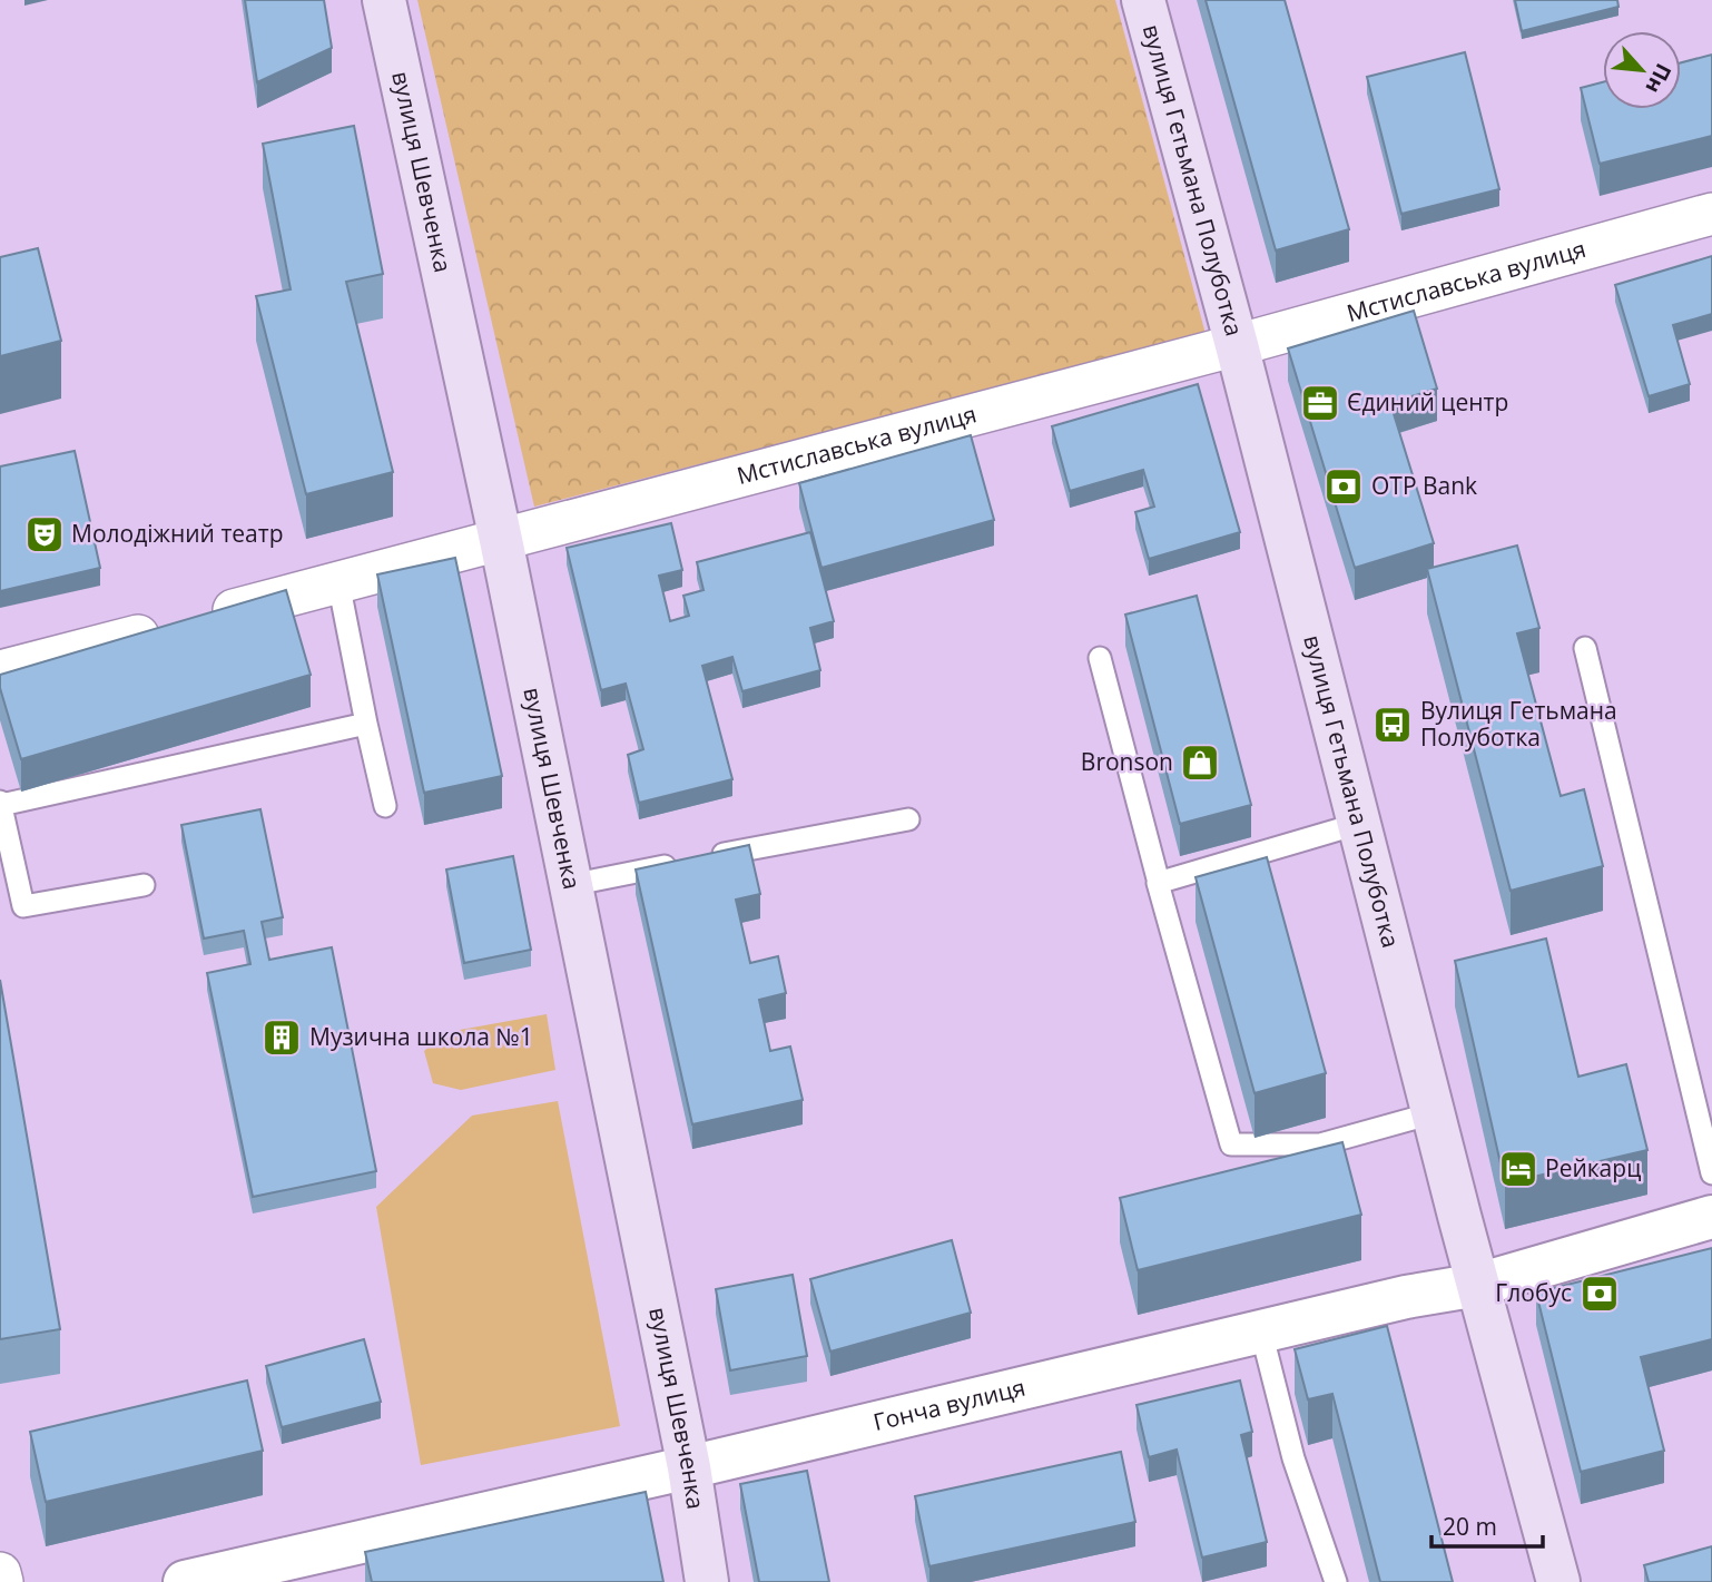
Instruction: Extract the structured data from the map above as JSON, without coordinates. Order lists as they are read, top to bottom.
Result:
{
  "streets": {
    "main road": ["вулиця Шевченка", "вулиця Гетьмана Полуботка"],
    "street": ["Мстиславська вулиця", "Гонча вулиця"]
  },
  "crossings": [
    ["вулиця Шевченка", "Мстиславська вулиця"],
    ["вулиця Шевченка", "Гонча вулиця"],
    ["вулиця Гетьмана Полуботка", "Мстиславська вулиця"],
    ["вулиця Гетьмана Полуботка", "Гонча вулиця"]
  ],
  "places": {
    "office": ["Єдиний центр"],
    "bank": ["OTP Bank", "Глобус"],
    "theatre": ["Молодіжний театр"],
    "bus stop": ["Вулиця Гетьмана Полуботка"],
    "shop": ["Bronson"],
    "building": ["Музична школа №1"],
    "hotel": ["Рейкарц"]
  },
  "scale_bar": "20 m",
  "north": "bottom right"
}
